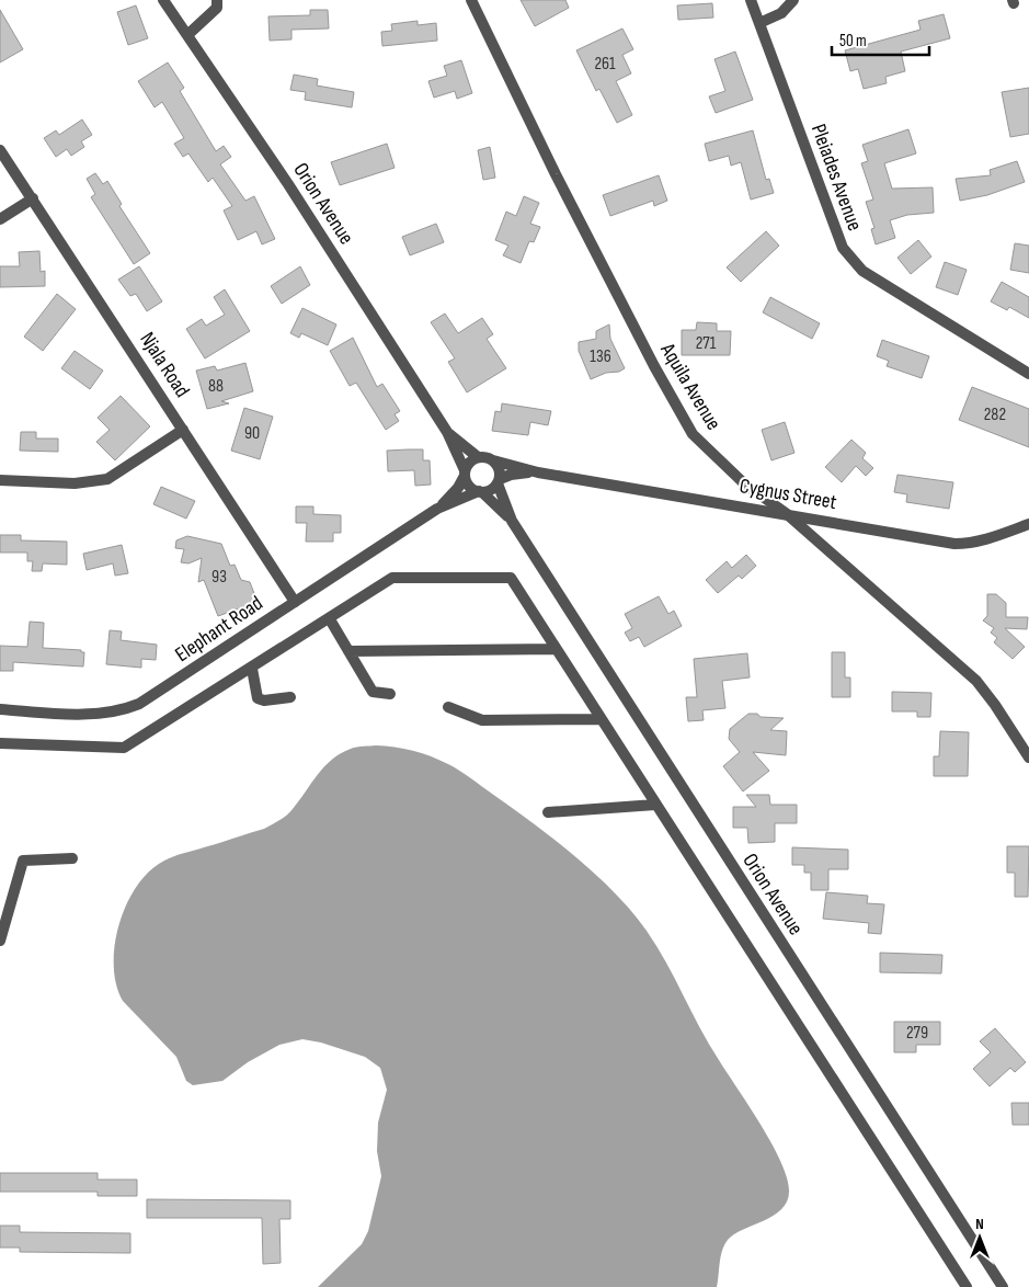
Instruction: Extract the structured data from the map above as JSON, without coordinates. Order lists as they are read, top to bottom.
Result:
{
  "streets": {
    "street": [
      "Pleiades Avenue",
      "Orion Avenue",
      "Njala Road",
      "Aquila Avenue",
      "Cygnus Street",
      "Elephant Road"
    ]
  },
  "crossings": [
    ["Orion Avenue", "Cygnus Street"],
    ["Orion Avenue", "Elephant Road"],
    ["Njala Road", "Elephant Road"],
    ["Aquila Avenue", "Cygnus Street"],
    ["Cygnus Street", "Elephant Road"]
  ],
  "house_numbers": [
    "261",
    "271",
    "136",
    "88",
    "282",
    "90",
    "93",
    "279"
  ],
  "scale_bar": "50 m",
  "north": "top"
}
